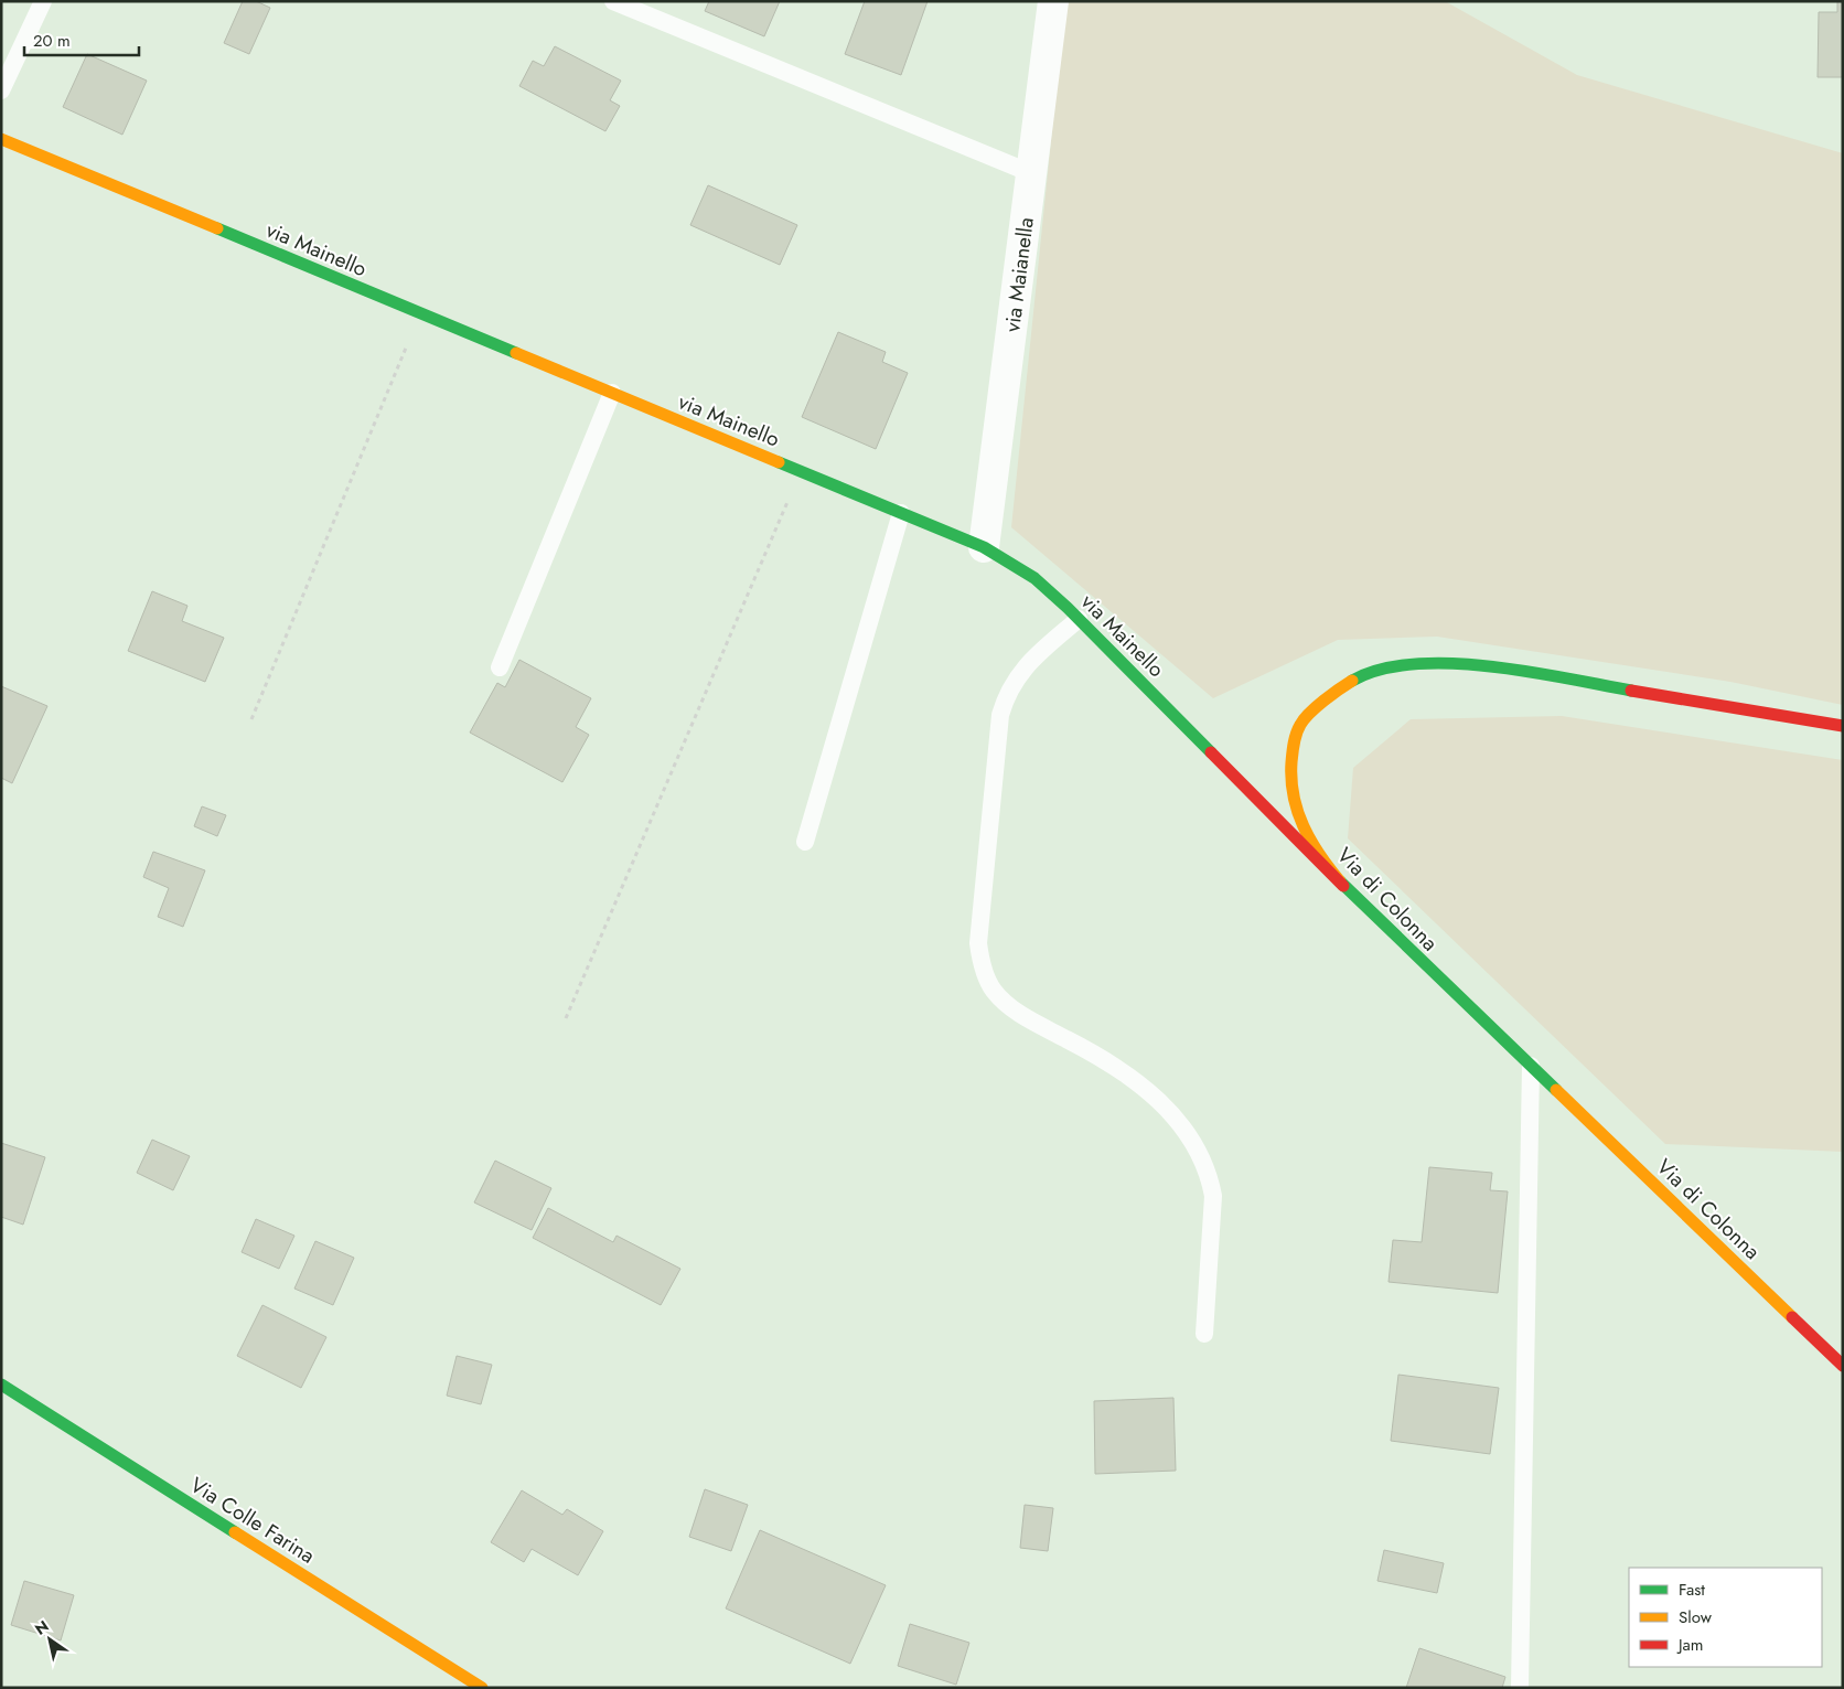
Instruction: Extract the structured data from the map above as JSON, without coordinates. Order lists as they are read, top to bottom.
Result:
{
  "streets": {
    "street": [
      "via Mainello",
      "via Maianella",
      "Via di Colonna",
      "Via Colle Farina"
    ]
  },
  "crossings": [
    ["via Mainello", "via Maianella"],
    ["via Mainello", "Via di Colonna"]
  ],
  "legend": ["Fast", "Slow", "Jam"],
  "scale_bar": "20 m",
  "north": "top left"
}
